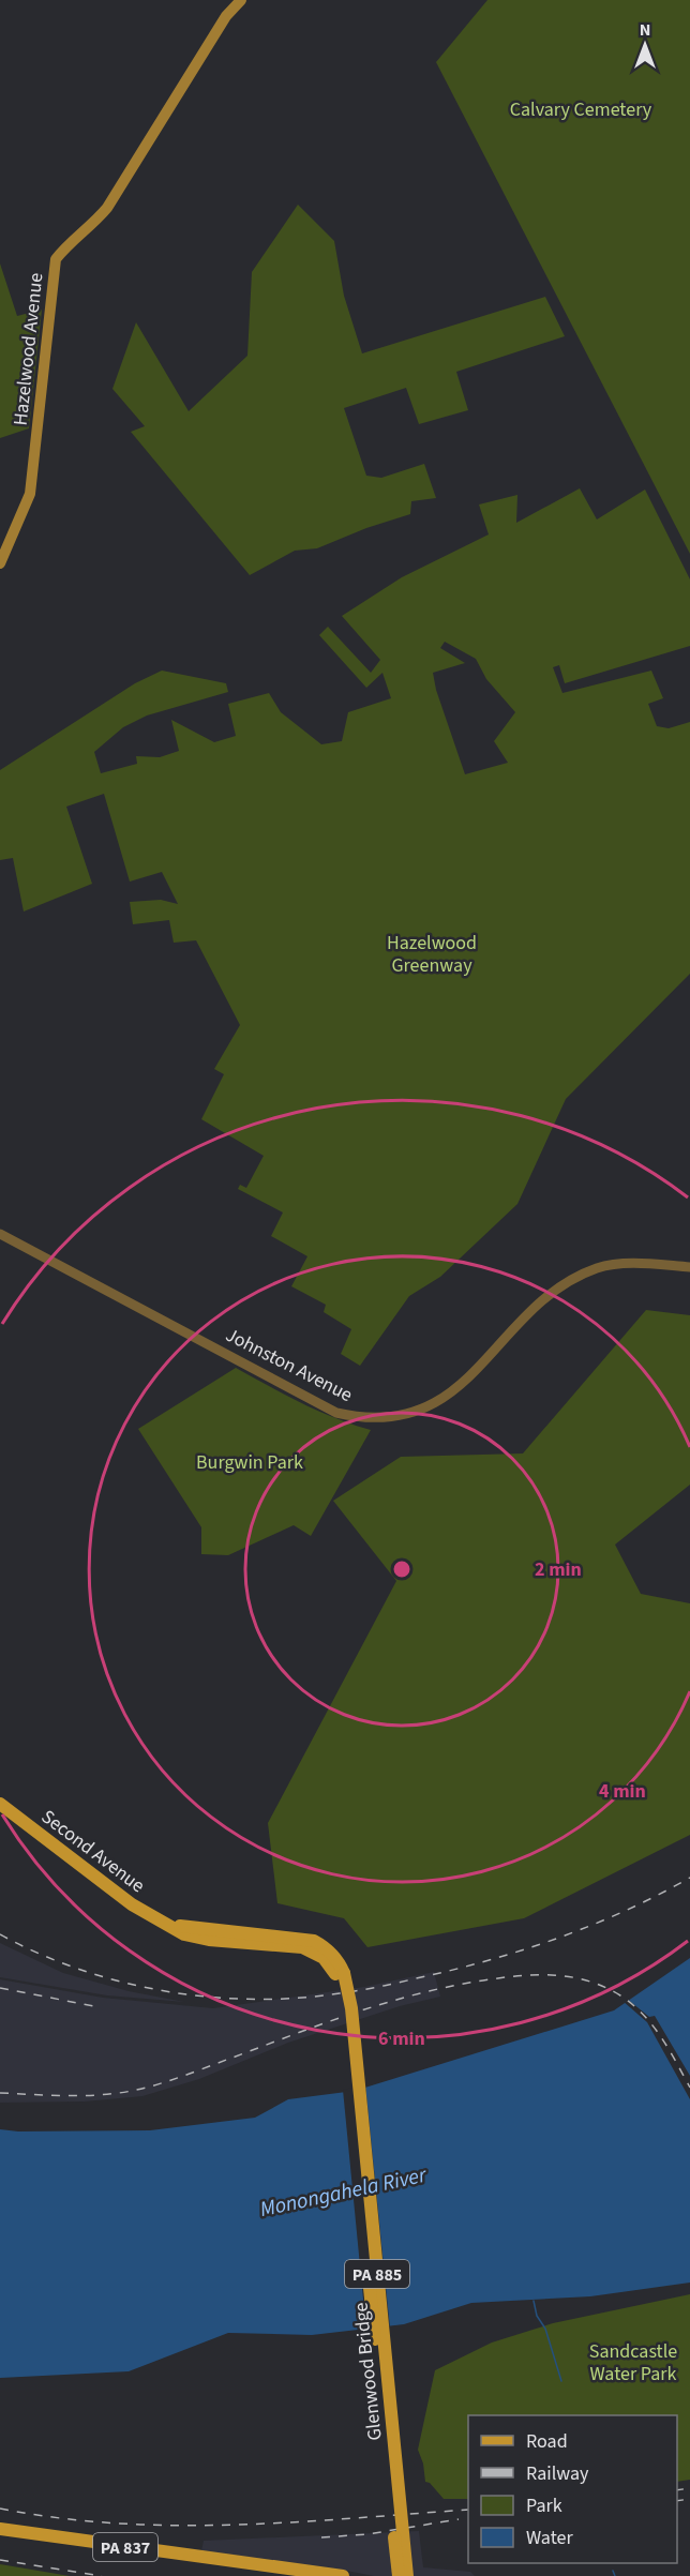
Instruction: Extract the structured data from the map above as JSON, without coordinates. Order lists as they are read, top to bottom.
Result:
{
  "streets": {
    "main road": [
      "Hazelwood Avenue",
      "Second Avenue",
      "PA 885",
      "Glenwood Bridge",
      "PA 837"
    ],
    "street": ["Johnston Avenue"]
  },
  "crossings": [
    ["Second Avenue", "Glenwood Bridge"]
  ],
  "water": ["Monongahela River"],
  "parks": [
    "Calvary Cemetery",
    "Hazelwood Greenway",
    "Burgwin Park",
    "Sandcastle Water Park"
  ],
  "legend": [
    "Road",
    "Railway",
    "Park",
    "Water"
  ],
  "north": "top",
  "rings": ["2 min", "4 min", "6 min"]
}
